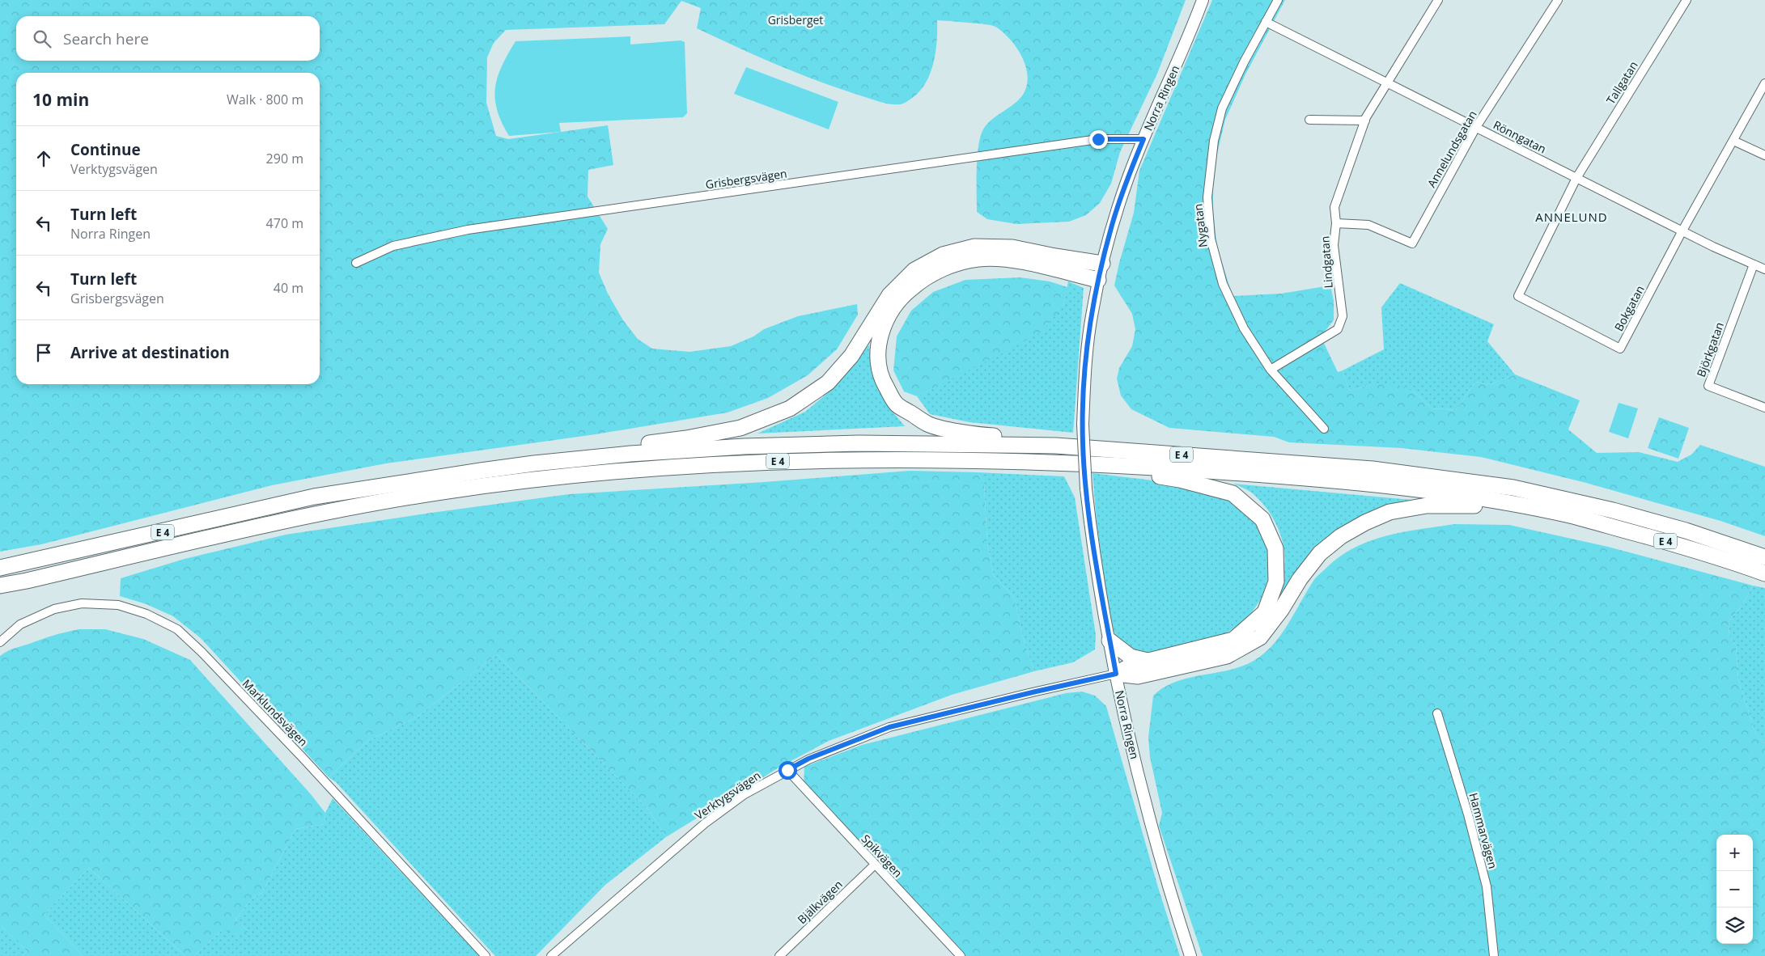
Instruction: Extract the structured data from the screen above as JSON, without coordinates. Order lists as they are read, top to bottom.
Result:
{
  "streets": {
    "highway": ["E 4"],
    "main road": ["Norra Ringen"],
    "street": [
      "Tallgatan",
      "Rönngatan",
      "Annelundsgatan",
      "Grisbergsvägen",
      "Nygatan",
      "Lindgatan",
      "Bokgatan",
      "Björkgatan",
      "Marklundsvägen",
      "Verktygsvägen",
      "Hammarvägen",
      "Spikvägen",
      "Bjälkvägen"
    ]
  },
  "crossings": [
    ["Tallgatan", "Rönngatan"],
    ["Tallgatan", "Bokgatan"],
    ["Norra Ringen", "Grisbergsvägen"],
    ["Norra Ringen", "E 4"],
    ["Norra Ringen", "Verktygsvägen"],
    ["Rönngatan", "Annelundsgatan"],
    ["Rönngatan", "Nygatan"],
    ["Rönngatan", "Lindgatan"],
    ["Rönngatan", "Bokgatan"],
    ["Rönngatan", "Björkgatan"],
    ["Annelundsgatan", "Lindgatan"],
    ["Nygatan", "Lindgatan"],
    ["E 4", "Verktygsvägen"],
    ["Verktygsvägen", "Spikvägen"],
    ["Spikvägen", "Bjälkvägen"]
  ],
  "districts": ["ANNELUND"],
  "parks": ["Grisberget"],
  "page": {
    "search": "Search here",
    "heading": ["10 min", "Walk · 800 m"],
    "list": [
      ["Continue", "Verktygsvägen", "290 m"],
      ["Turn left", "Norra Ringen", "470 m"],
      ["Turn left", "Grisbergsvägen", "40 m"],
      "Arrive at destination"
    ],
    "map_buttons": ["+", "−"]
  }
}
